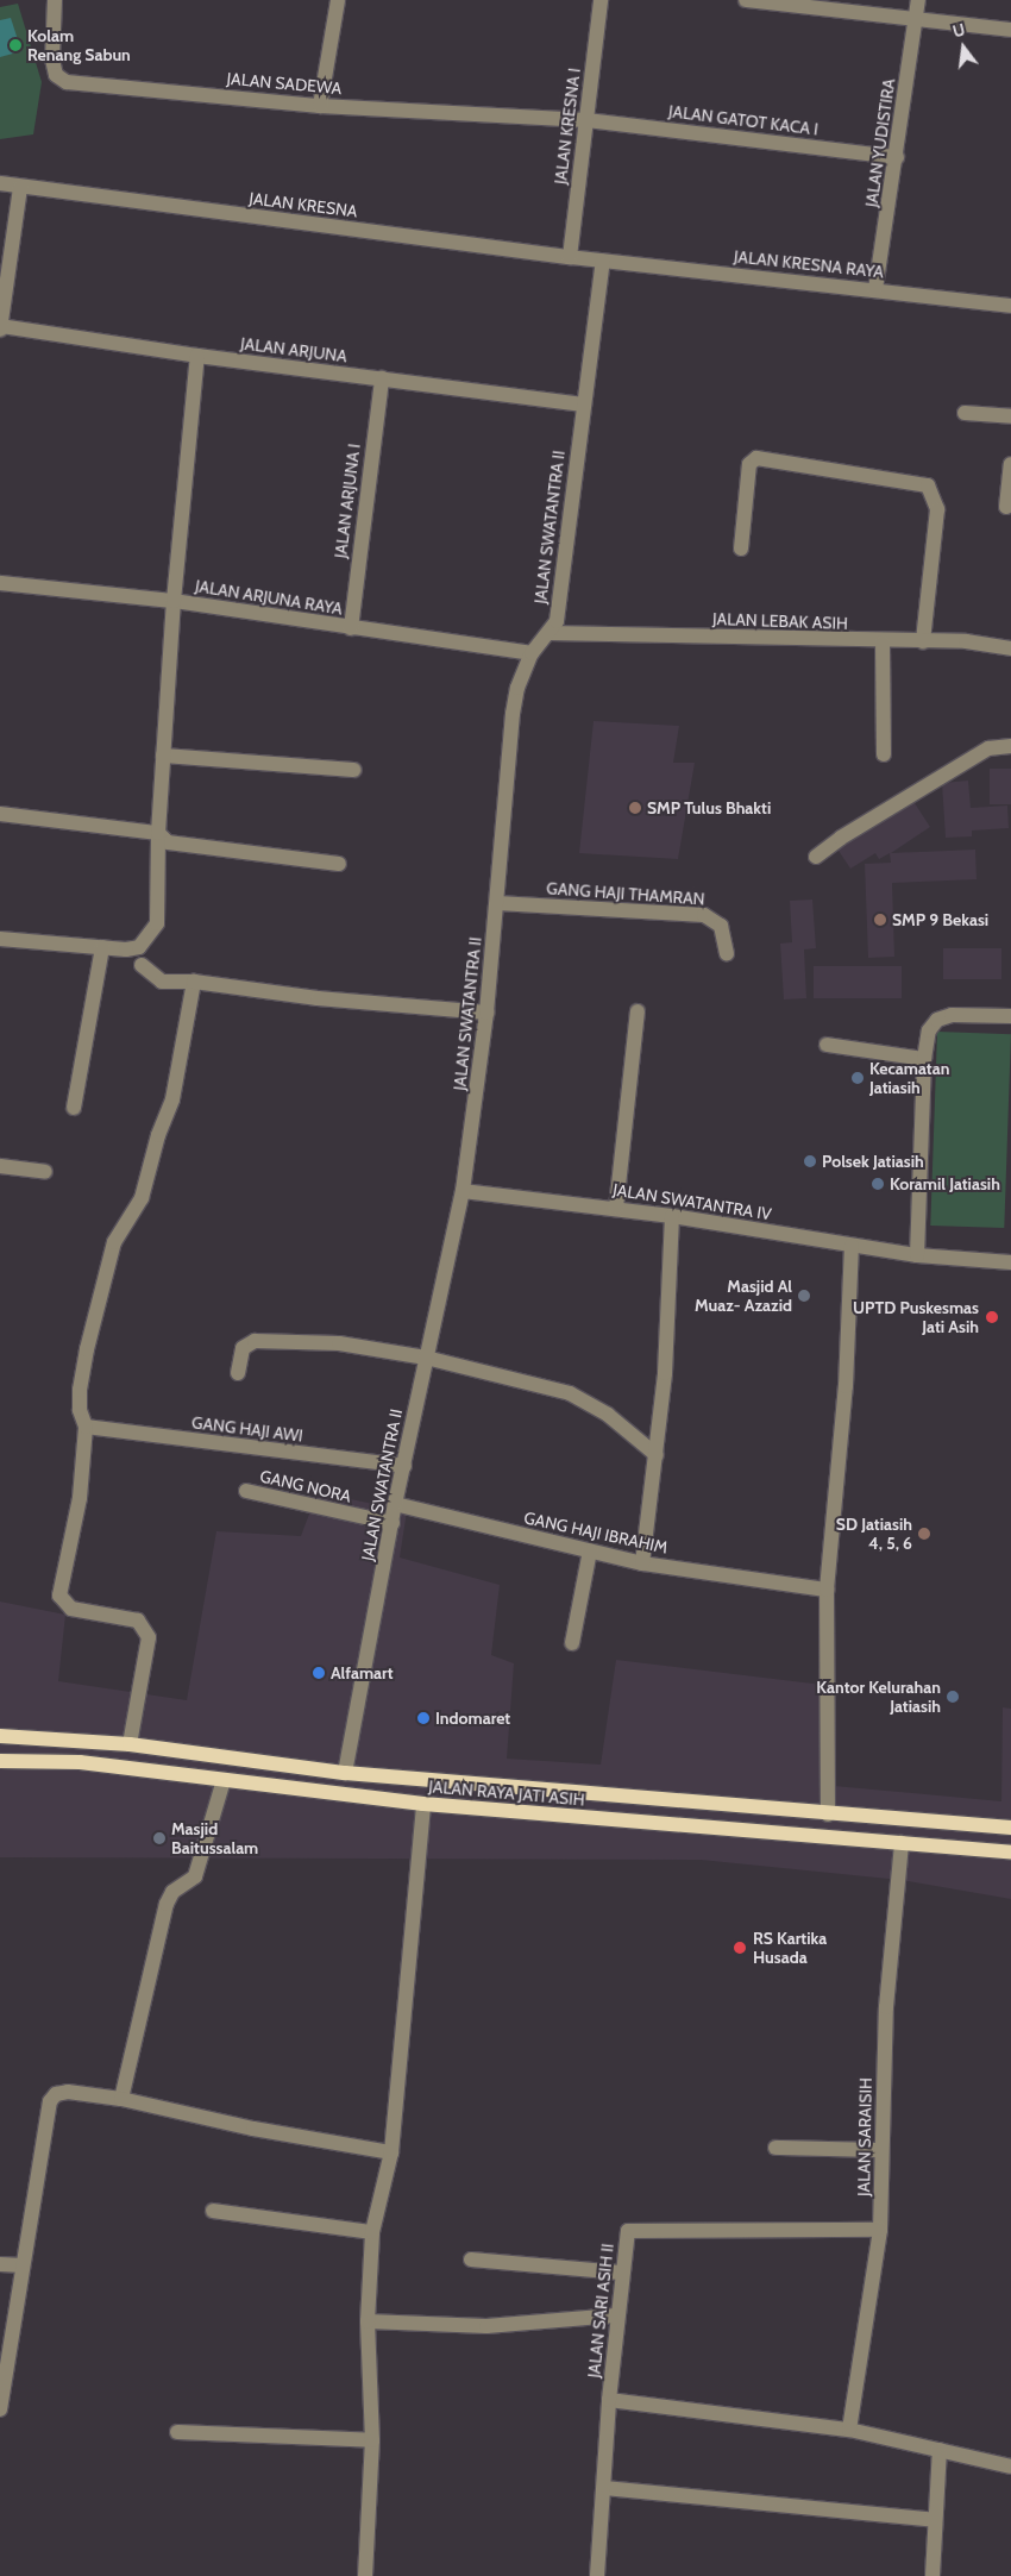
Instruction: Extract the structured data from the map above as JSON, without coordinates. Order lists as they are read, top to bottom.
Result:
{
  "streets": {
    "main road": ["JALAN RAYA JATI ASIH"],
    "street": [
      "JALAN SADEWA",
      "JALAN GATOT KACA I",
      "JALAN KRESNA I",
      "JALAN YUDISTIRA",
      "JALAN KRESNA",
      "JALAN KRESNA RAYA",
      "JALAN ARJUNA",
      "JALAN ARJUNA I",
      "JALAN SWATANTRA II",
      "JALAN ARJUNA RAYA",
      "JALAN LEBAK ASIH",
      "GANG HAJI THAMRAN",
      "JALAN SWATANTRA IV",
      "GANG HAJI AWI",
      "GANG NORA",
      "GANG HAJI IBRAHIM",
      "JALAN SARAISIH",
      "JALAN SARI ASIH II"
    ]
  },
  "crossings": [
    ["JALAN SADEWA", "JALAN GATOT KACA I"],
    ["JALAN SADEWA", "JALAN KRESNA I"],
    ["JALAN GATOT KACA I", "JALAN KRESNA I"],
    ["JALAN GATOT KACA I", "JALAN YUDISTIRA"],
    ["JALAN KRESNA I", "JALAN KRESNA"],
    ["JALAN YUDISTIRA", "JALAN KRESNA RAYA"],
    ["JALAN KRESNA", "JALAN KRESNA RAYA"],
    ["JALAN KRESNA", "JALAN SWATANTRA II"],
    ["JALAN KRESNA RAYA", "JALAN SWATANTRA II"],
    ["JALAN ARJUNA", "JALAN ARJUNA I"],
    ["JALAN ARJUNA", "JALAN SWATANTRA II"],
    ["JALAN ARJUNA I", "JALAN ARJUNA RAYA"],
    ["JALAN SWATANTRA II", "JALAN ARJUNA RAYA"],
    ["JALAN SWATANTRA II", "JALAN LEBAK ASIH"],
    ["JALAN SWATANTRA II", "GANG HAJI THAMRAN"],
    ["JALAN SWATANTRA II", "JALAN SWATANTRA IV"],
    ["JALAN SWATANTRA II", "GANG HAJI AWI"],
    ["JALAN SWATANTRA II", "GANG NORA"],
    ["JALAN SWATANTRA II", "GANG HAJI IBRAHIM"],
    ["JALAN SWATANTRA II", "JALAN RAYA JATI ASIH"],
    ["JALAN RAYA JATI ASIH", "JALAN SARAISIH"],
    ["JALAN SARAISIH", "JALAN SARI ASIH II"]
  ],
  "places": [
    "Kolam Renang Sabun",
    "SMP Tulus Bhakti",
    "SMP 9 Bekasi",
    "Kecamatan Jatiasih",
    "Polsek Jatiasih",
    "Koramil Jatiasih",
    "Masjid Al Muaz- Azazid",
    "UPTD Puskesmas Jati Asih",
    "SD Jatiasih 4, 5, 6",
    "Alfamart",
    "Kantor Kelurahan Jatiasih",
    "Indomaret",
    "Masjid Baitussalam",
    "RS Kartika Husada"
  ],
  "north": "top"
}
